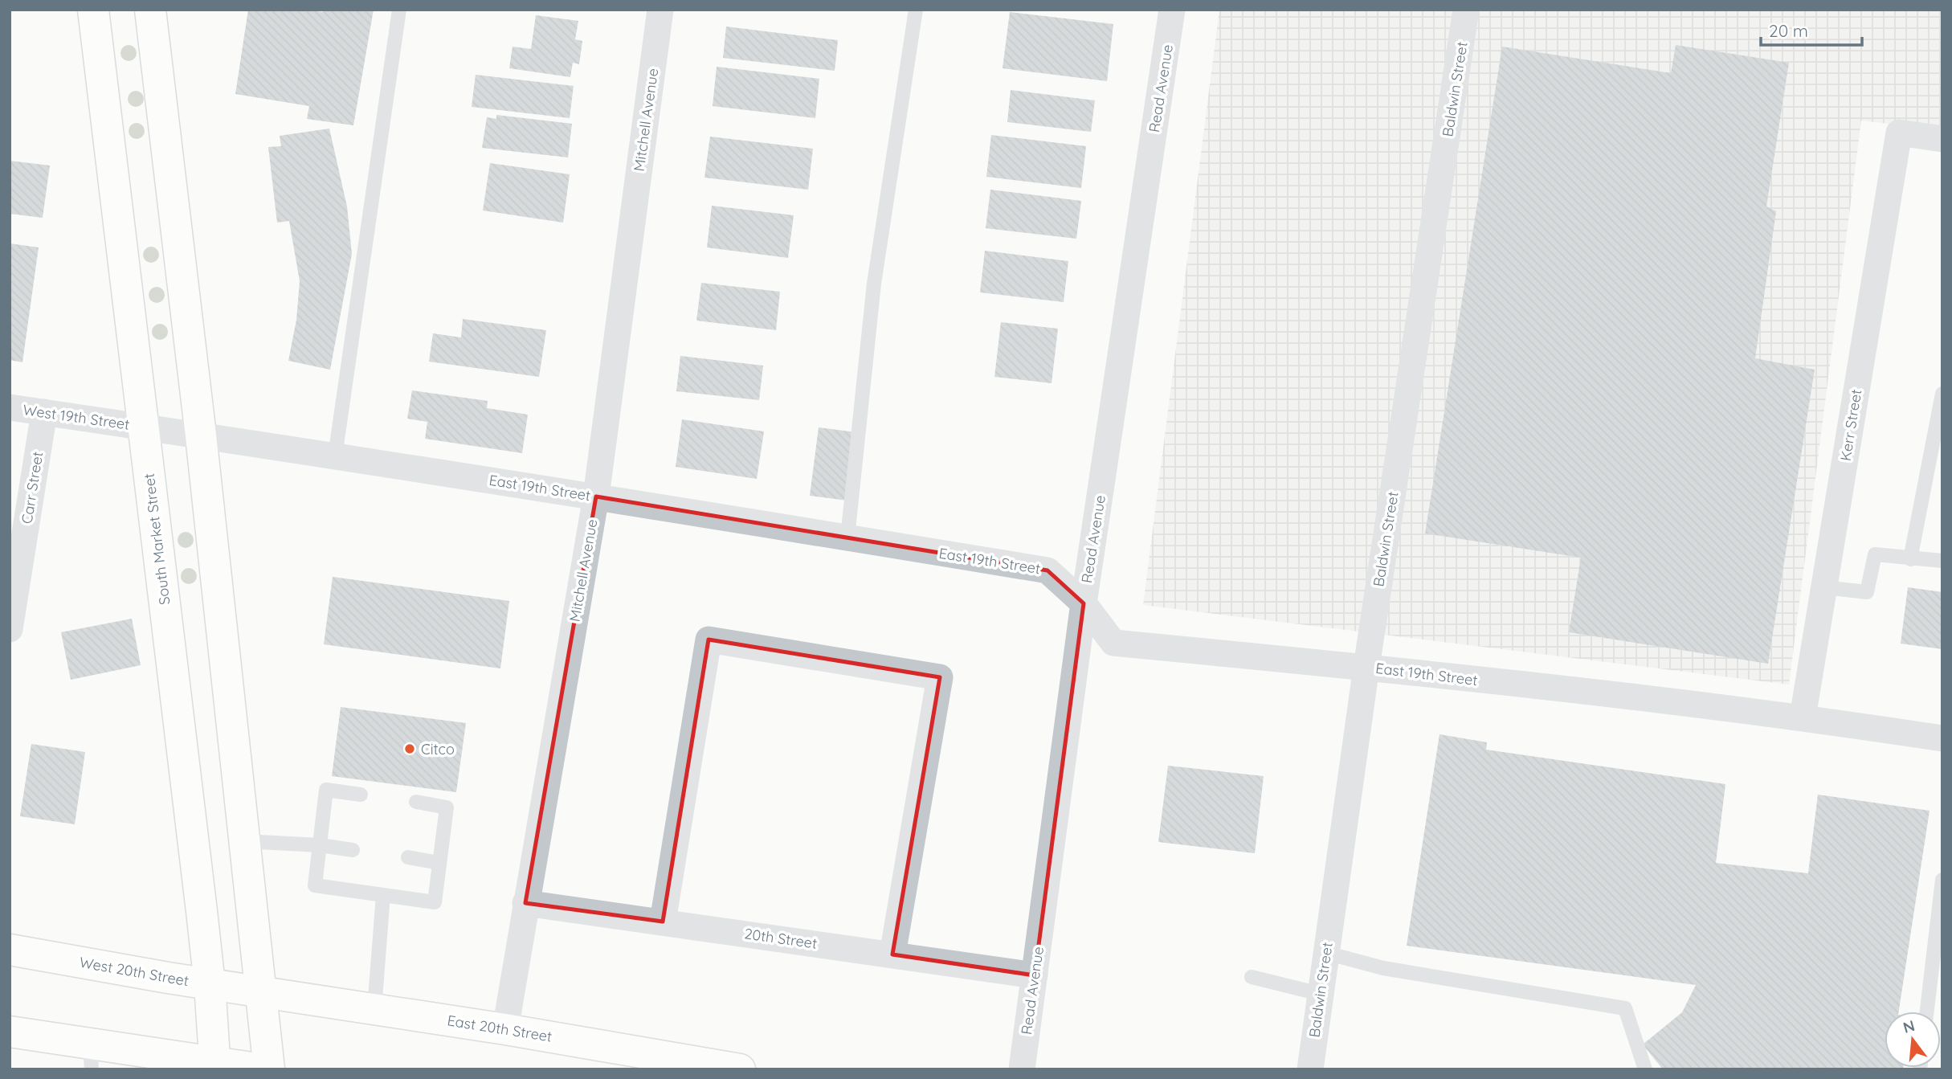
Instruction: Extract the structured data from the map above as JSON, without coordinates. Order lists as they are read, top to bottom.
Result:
{
  "streets": {
    "main road": ["South Market Street", "West 20th Street", "East 20th Street"],
    "street": [
      "Read Avenue",
      "Baldwin Street",
      "Mitchell Avenue",
      "West 19th Street",
      "Kerr Street",
      "Carr Street",
      "East 19th Street",
      "20th Street"
    ]
  },
  "crossings": [
    ["Read Avenue", "East 19th Street"],
    ["Read Avenue", "20th Street"],
    ["Baldwin Street", "East 19th Street"],
    ["Mitchell Avenue", "East 19th Street"],
    ["Mitchell Avenue", "20th Street"],
    ["Mitchell Avenue", "East 20th Street"],
    ["West 19th Street", "Carr Street"],
    ["West 19th Street", "East 19th Street"],
    ["West 19th Street", "South Market Street"],
    ["Kerr Street", "East 19th Street"],
    ["East 19th Street", "South Market Street"],
    ["South Market Street", "West 20th Street"],
    ["West 20th Street", "East 20th Street"]
  ],
  "places": ["Citco"],
  "scale_bar": "20 m",
  "north": "top"
}
